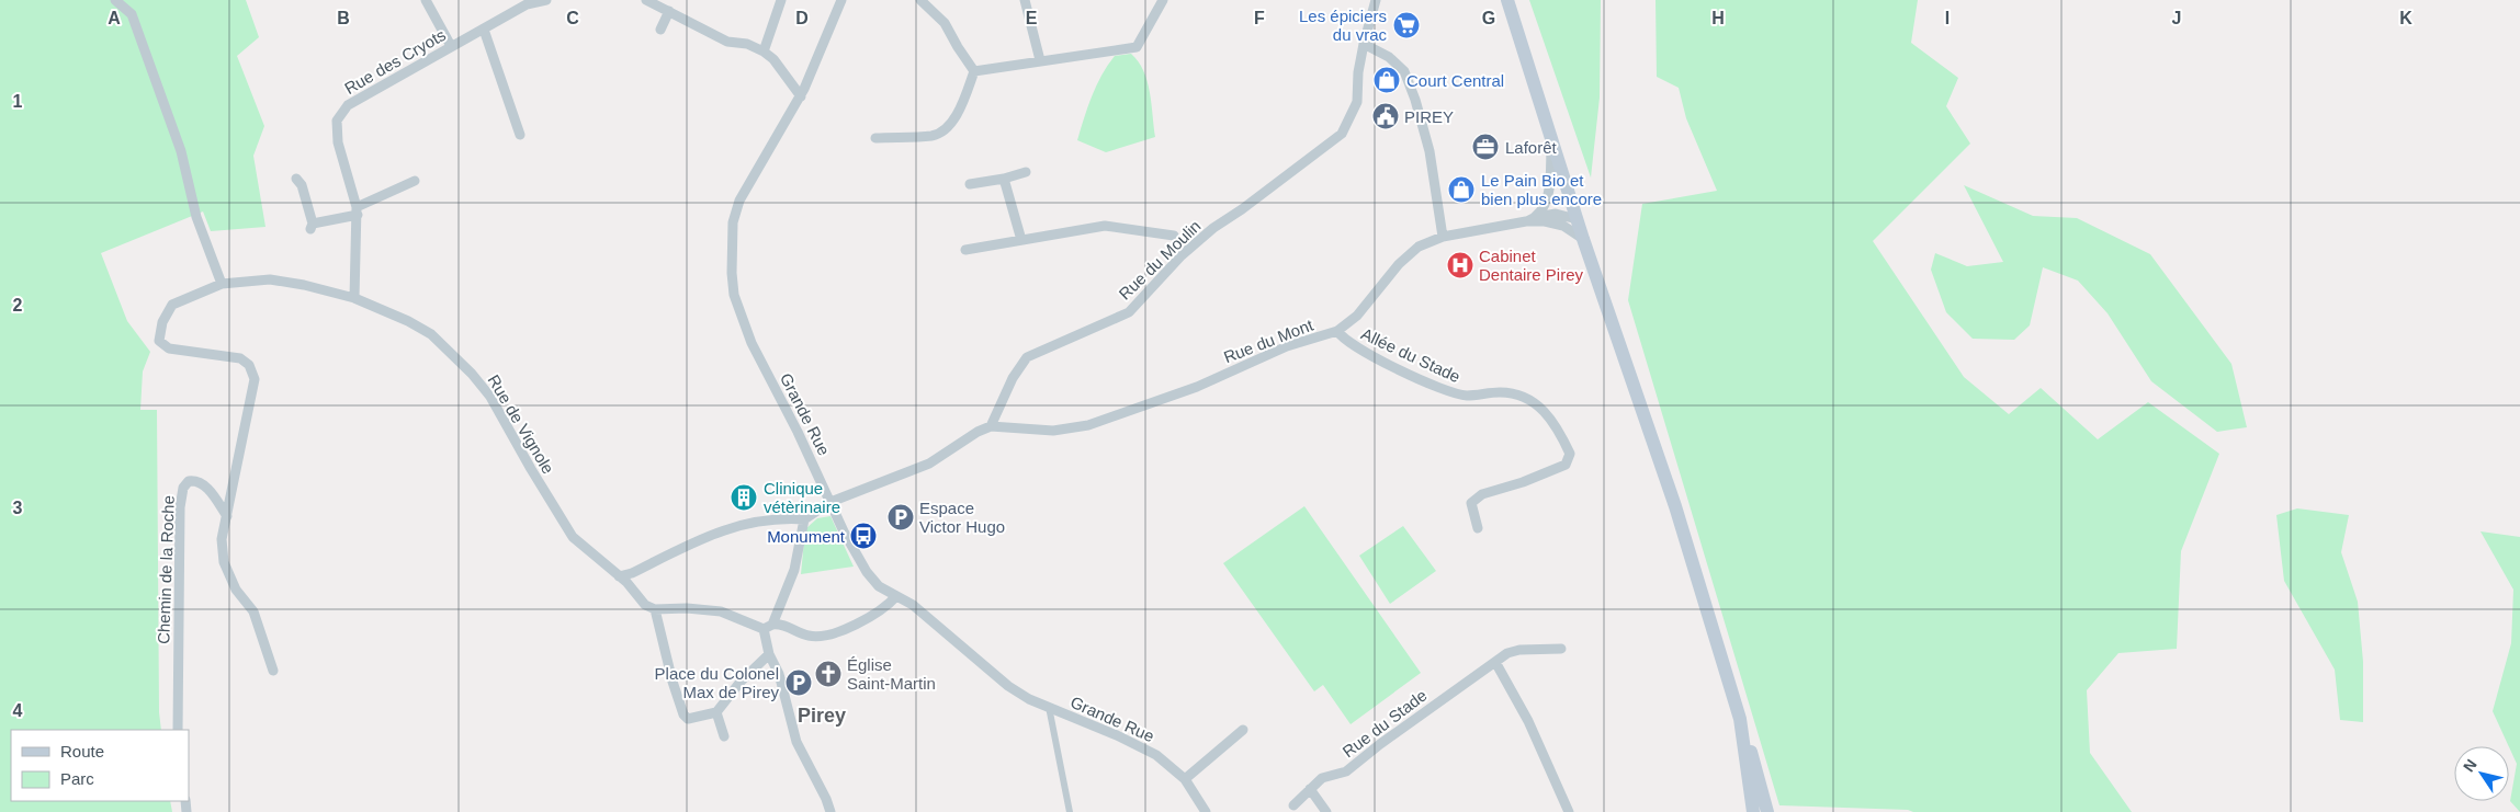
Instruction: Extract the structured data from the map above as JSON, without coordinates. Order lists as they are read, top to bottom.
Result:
{
  "streets": {
    "street": [
      "Rue des Cryots",
      "Rue du Moulin",
      "Rue du Mont",
      "Allée du Stade",
      "Grande Rue",
      "Rue de Vignole",
      "Chemin de la Roche",
      "Rue du Stade"
    ]
  },
  "crossings": [
    ["Rue des Cryots", "Rue de Vignole"],
    ["Rue du Moulin", "Rue du Mont"],
    ["Rue du Mont", "Allée du Stade"]
  ],
  "districts": ["Pirey"],
  "places": {
    "supermarket": ["Les épiciers du vrac"],
    "shop": ["Court Central", "Le Pain Bio et bien plus encore"],
    "public building": ["PIREY"],
    "office": ["Laforêt"],
    "hospital": ["Cabinet Dentaire Pirey"],
    "building": ["Clinique vétèrinaire"],
    "parking": ["Espace Victor Hugo", "Place du Colonel Max de Pirey"],
    "bus stop": ["Monument"],
    "church": ["Église Saint-Martin"]
  },
  "legend": ["Route", "Parc"],
  "north": "top left",
  "grid": {
    "columns": [
      "A",
      "B",
      "C",
      "D",
      "E",
      "F",
      "G",
      "H",
      "I",
      "J",
      "K"
    ],
    "rows": [
      "1",
      "2",
      "3",
      "4"
    ]
  }
}
